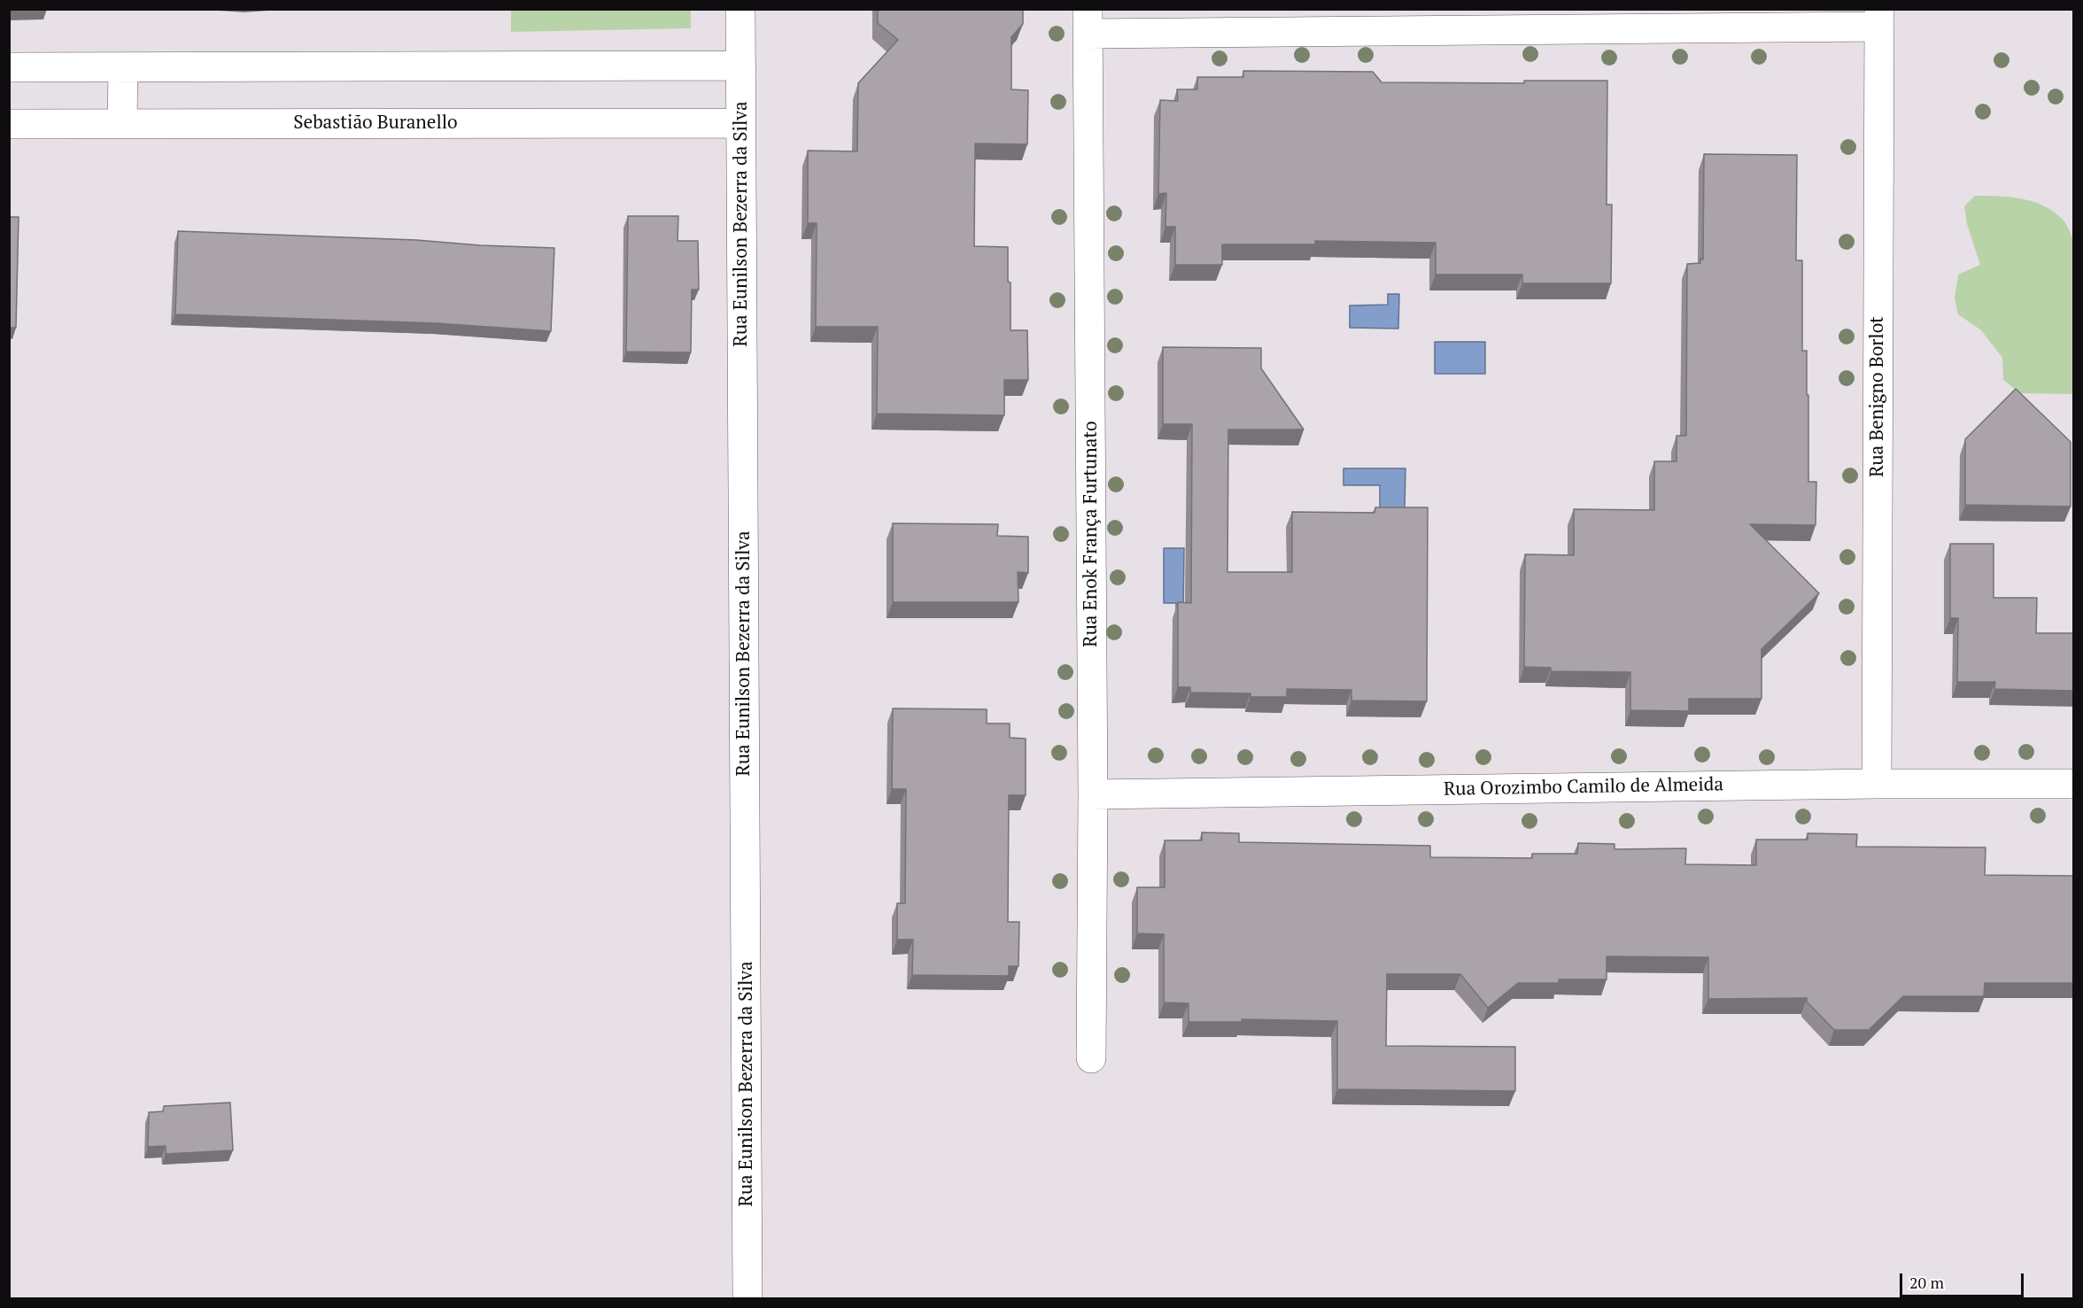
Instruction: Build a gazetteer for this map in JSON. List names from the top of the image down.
{
  "streets": {
    "street": [
      "Sebastião Buranello",
      "Rua Eunilson Bezerra da Silva",
      "Rua Benigno Borlot",
      "Rua Enok França Furtunato",
      "Rua Orozimbo Camilo de Almeida"
    ]
  },
  "crossings": [
    ["Sebastião Buranello", "Rua Eunilson Bezerra da Silva"],
    ["Rua Benigno Borlot", "Rua Orozimbo Camilo de Almeida"],
    ["Rua Enok França Furtunato", "Rua Orozimbo Camilo de Almeida"]
  ],
  "scale_bar": "20 m"
}
